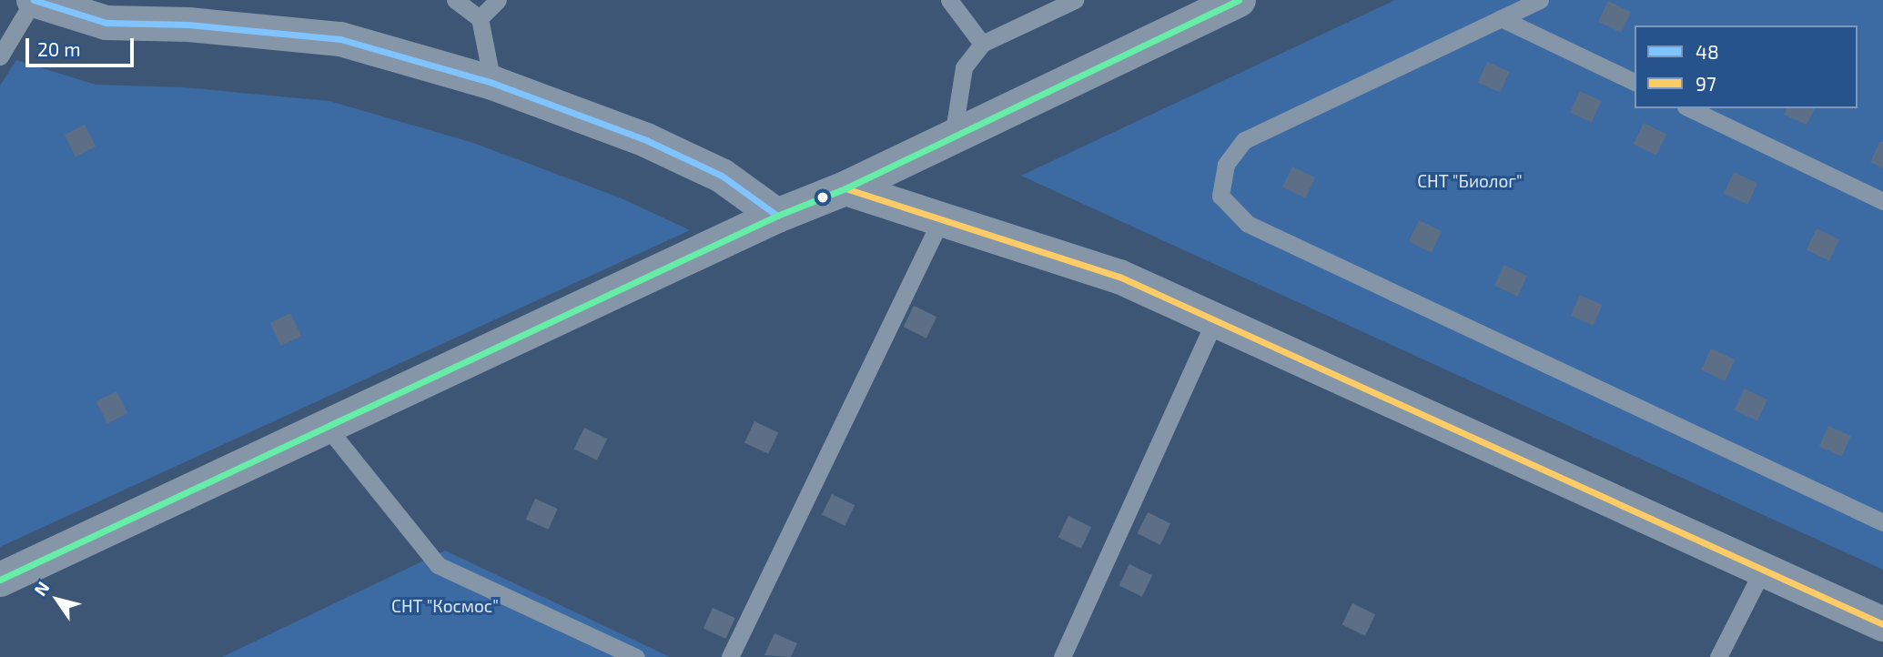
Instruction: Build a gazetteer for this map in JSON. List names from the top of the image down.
{
  "parks": ["СНТ \"Биолог\"", "СНТ \"Космос\""],
  "lines": ["transit line 48", "transit line 97"],
  "legend": ["48", "97"],
  "scale_bar": "20 m",
  "north": "top left"
}
